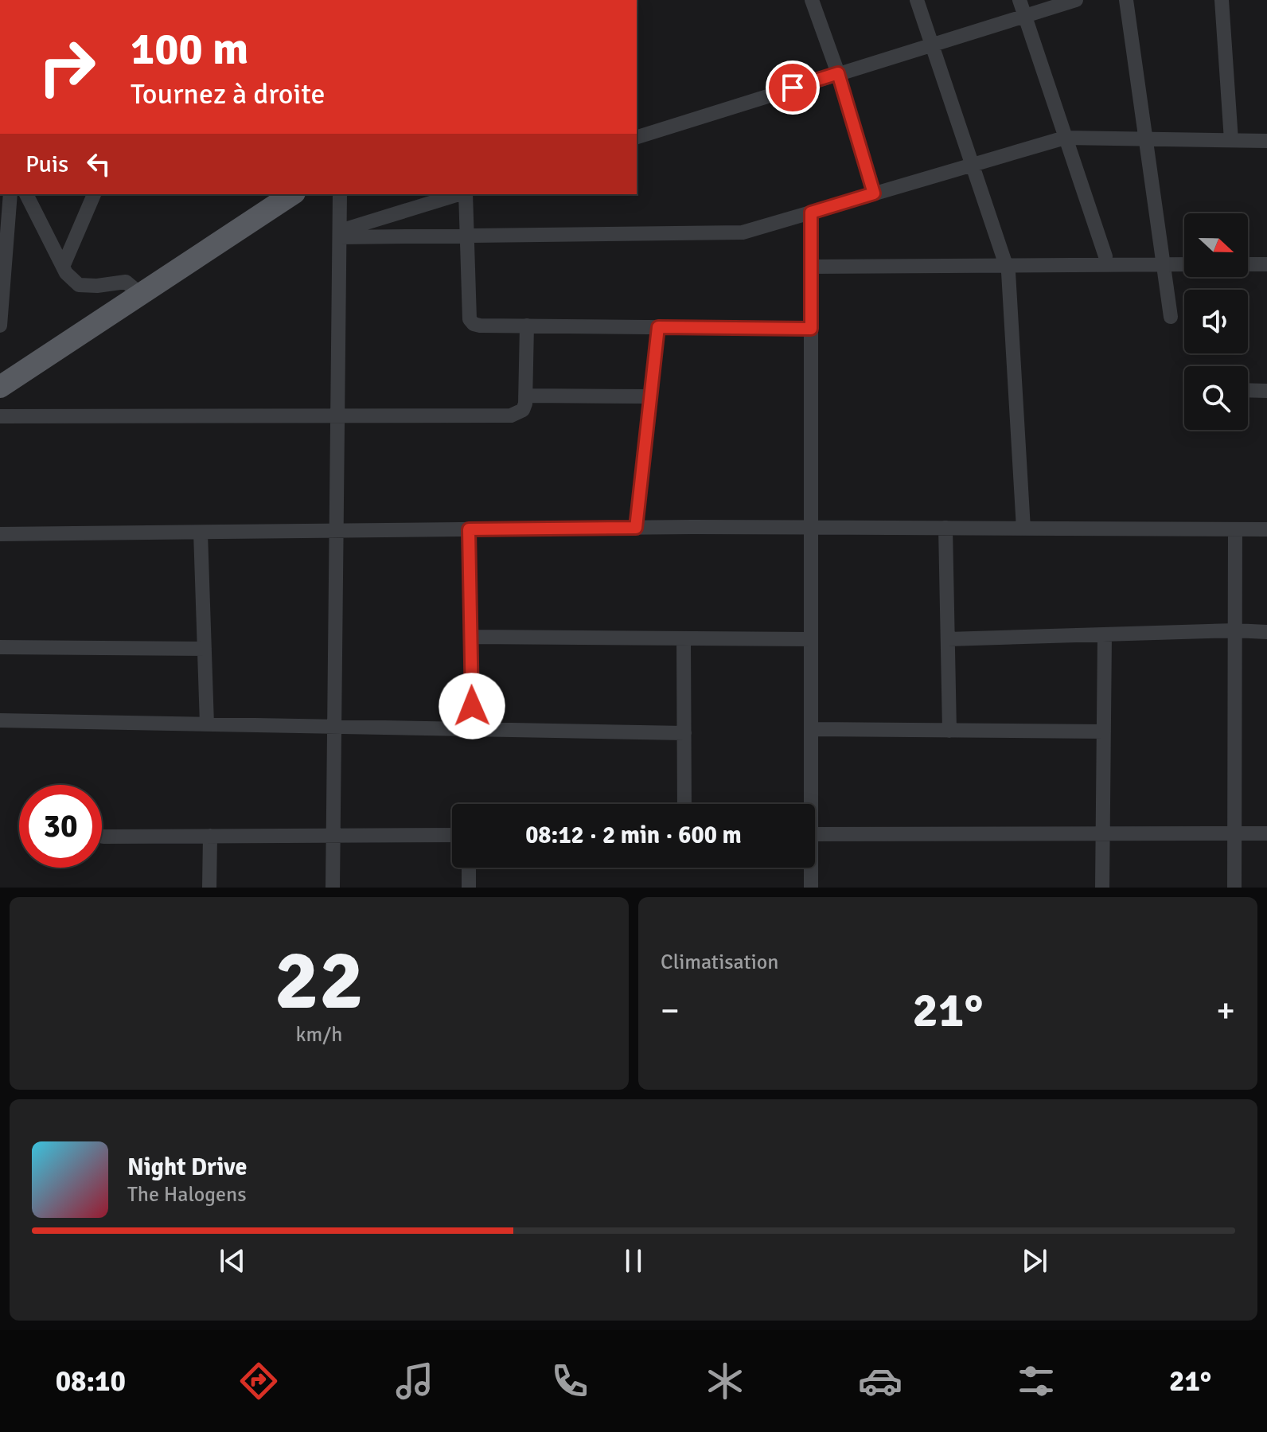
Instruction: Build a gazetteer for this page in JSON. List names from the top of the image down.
{
  "north": "right",
  "page": {
    "turn": ["100 m", "Tournez à droite"],
    "then": "Puis",
    "limit": "30",
    "trip": "08:12 · 2 min · 600 m",
    "tile": [
      ["22", "km/h"],
      "Climatisation"
    ],
    "heat": ["−", "21°", "+"],
    "song": ["Night Drive", "The Halogens"],
    "tabs": ["08:10", "21°"]
  }
}
